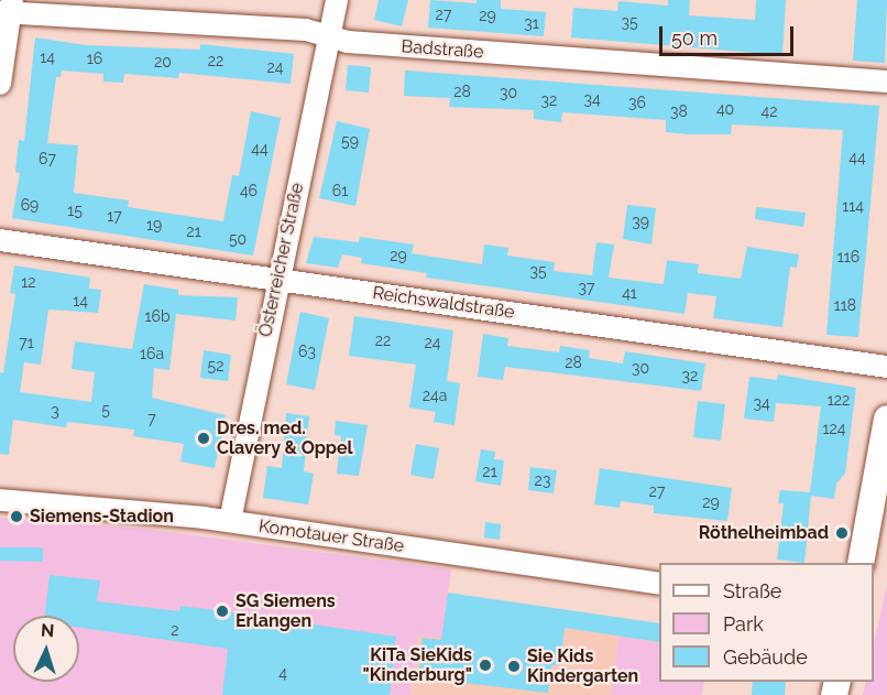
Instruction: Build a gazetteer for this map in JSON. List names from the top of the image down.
{
  "streets": {
    "street": [
      "Badstraße",
      "Österreicher Straße",
      "Reichswaldstraße",
      "Komotauer Straße"
    ]
  },
  "crossings": [
    ["Badstraße", "Österreicher Straße"],
    ["Österreicher Straße", "Reichswaldstraße"],
    ["Österreicher Straße", "Komotauer Straße"]
  ],
  "places": [
    "Dres. med. Clavery & Oppel",
    "Siemens-Stadion",
    "Röthelheimbad",
    "SG Siemens Erlangen",
    "KiTa SieKids \"Kinderburg\"",
    "Sie Kids Kindergarten"
  ],
  "house_numbers": [
    "27",
    "29",
    "35",
    "31",
    "14",
    "16",
    "22",
    "20",
    "24",
    "28",
    "30",
    "34",
    "32",
    "36",
    "40",
    "38",
    "42",
    "59",
    "44",
    "44",
    "67",
    "46",
    "61",
    "69",
    "114",
    "15",
    "17",
    "39",
    "19",
    "21",
    "50",
    "29",
    "116",
    "35",
    "12",
    "37",
    "41",
    "14",
    "118",
    "16b",
    "22",
    "71",
    "24",
    "63",
    "16a",
    "28",
    "52",
    "30",
    "32",
    "24a",
    "122",
    "34",
    "5",
    "3",
    "7",
    "124",
    "21",
    "23",
    "27",
    "29",
    "2",
    "4"
  ],
  "legend": ["Straße", "Park", "Gebäude"],
  "scale_bar": "50 m",
  "north": "top"
}
